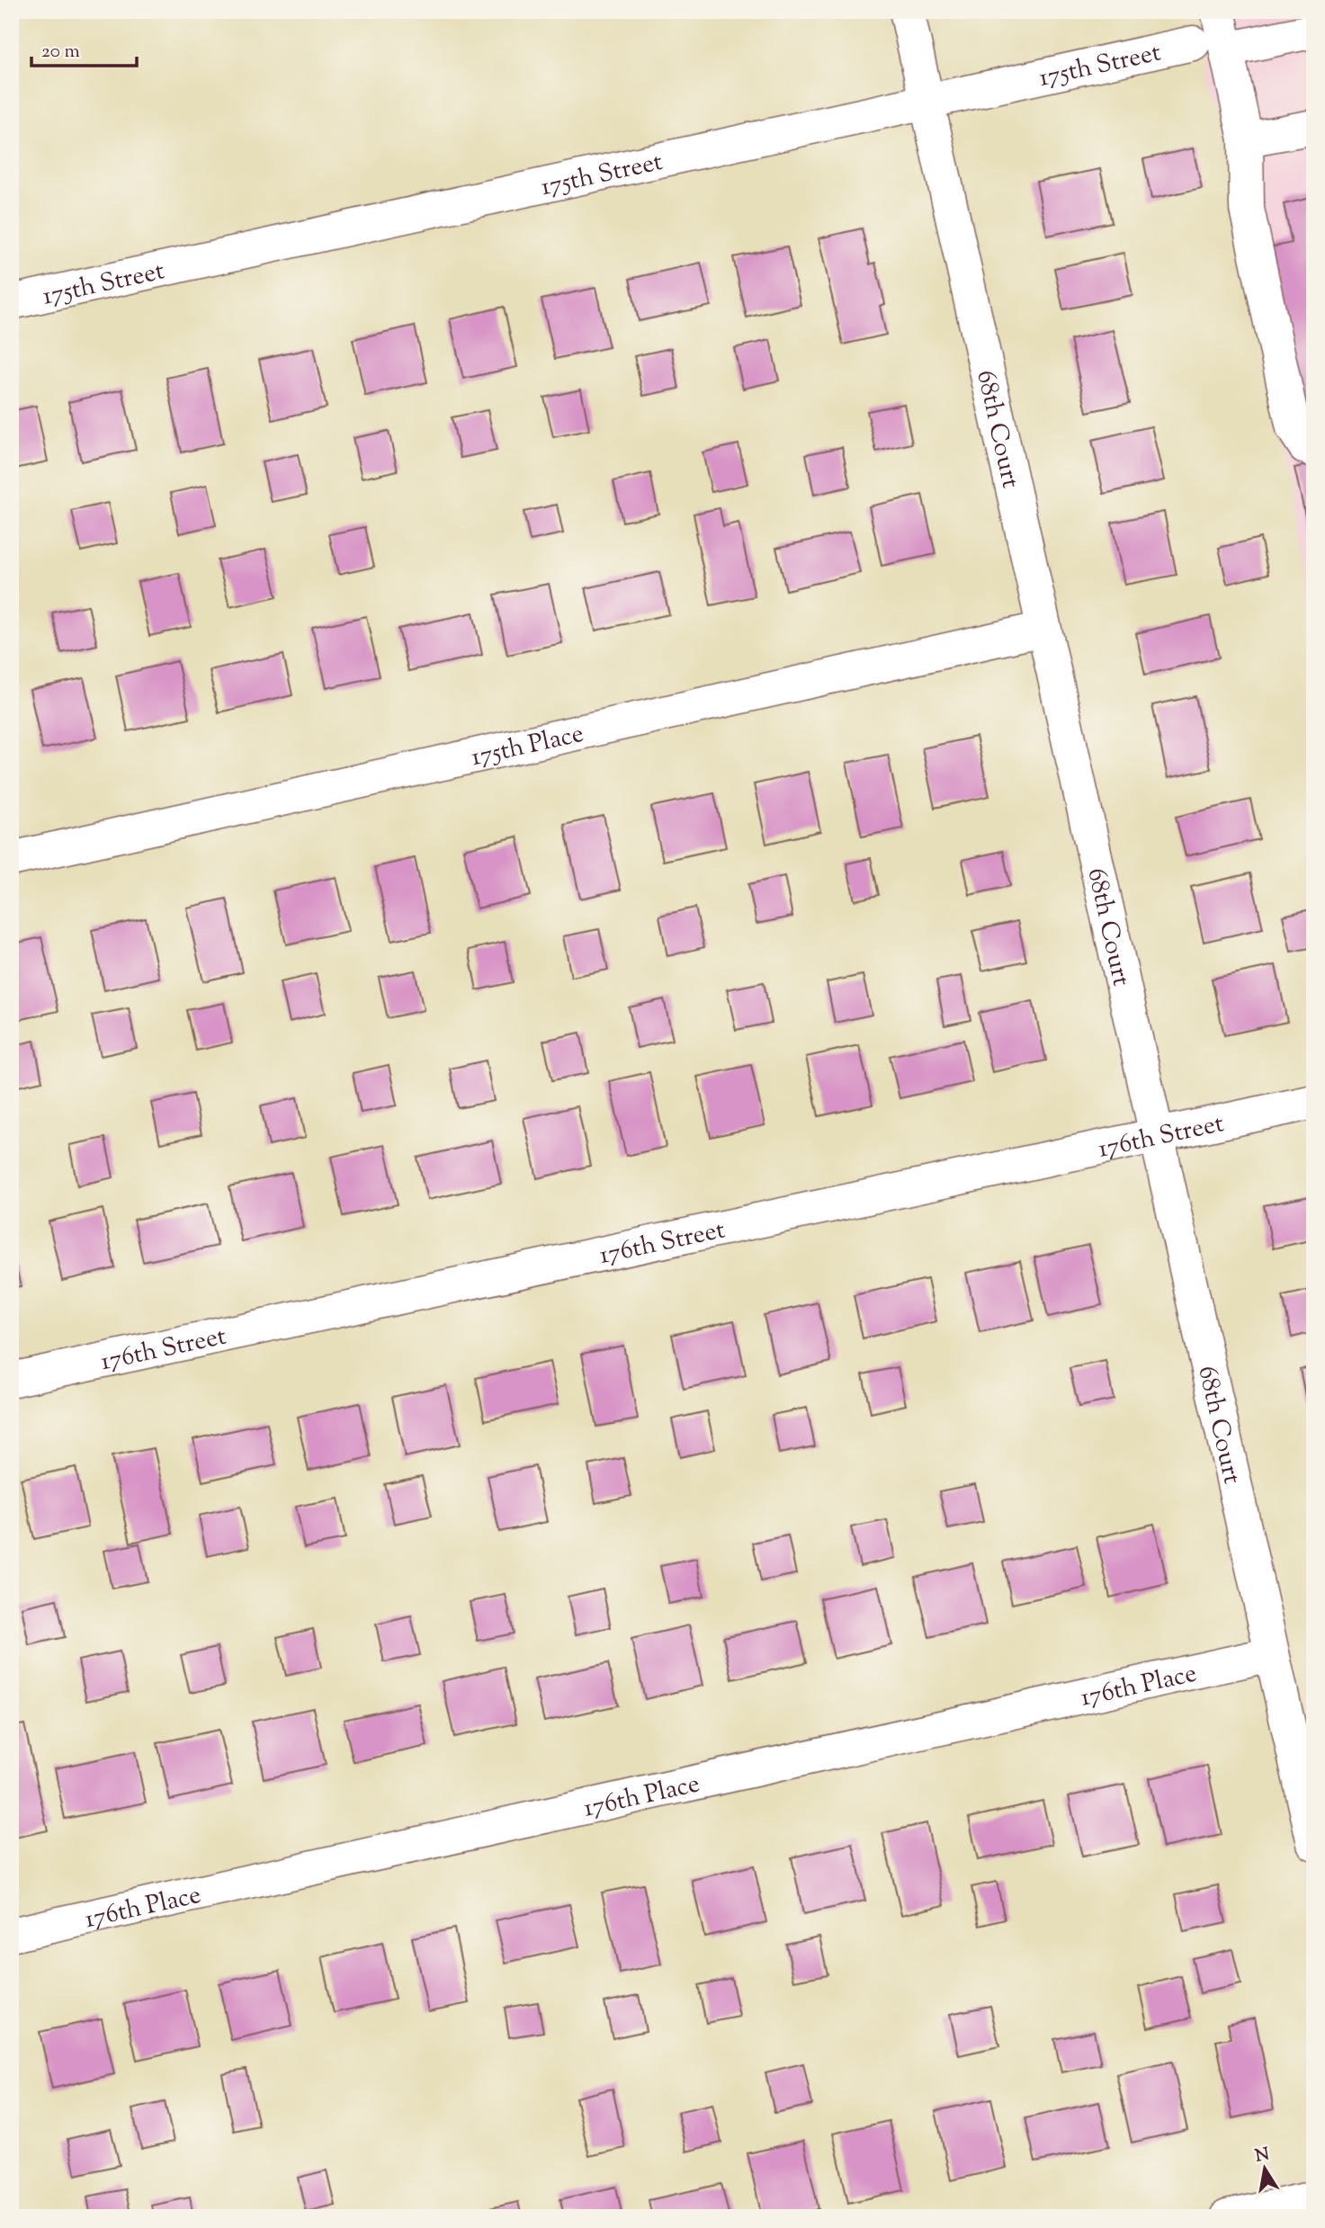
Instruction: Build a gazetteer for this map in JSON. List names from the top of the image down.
{
  "streets": {
    "street": [
      "175th Street",
      "68th Court",
      "175th Place",
      "176th Street",
      "176th Place"
    ]
  },
  "crossings": [
    ["175th Street", "68th Court"],
    ["68th Court", "175th Place"],
    ["68th Court", "176th Street"],
    ["68th Court", "176th Place"]
  ],
  "scale_bar": "20 m",
  "north": "top"
}
